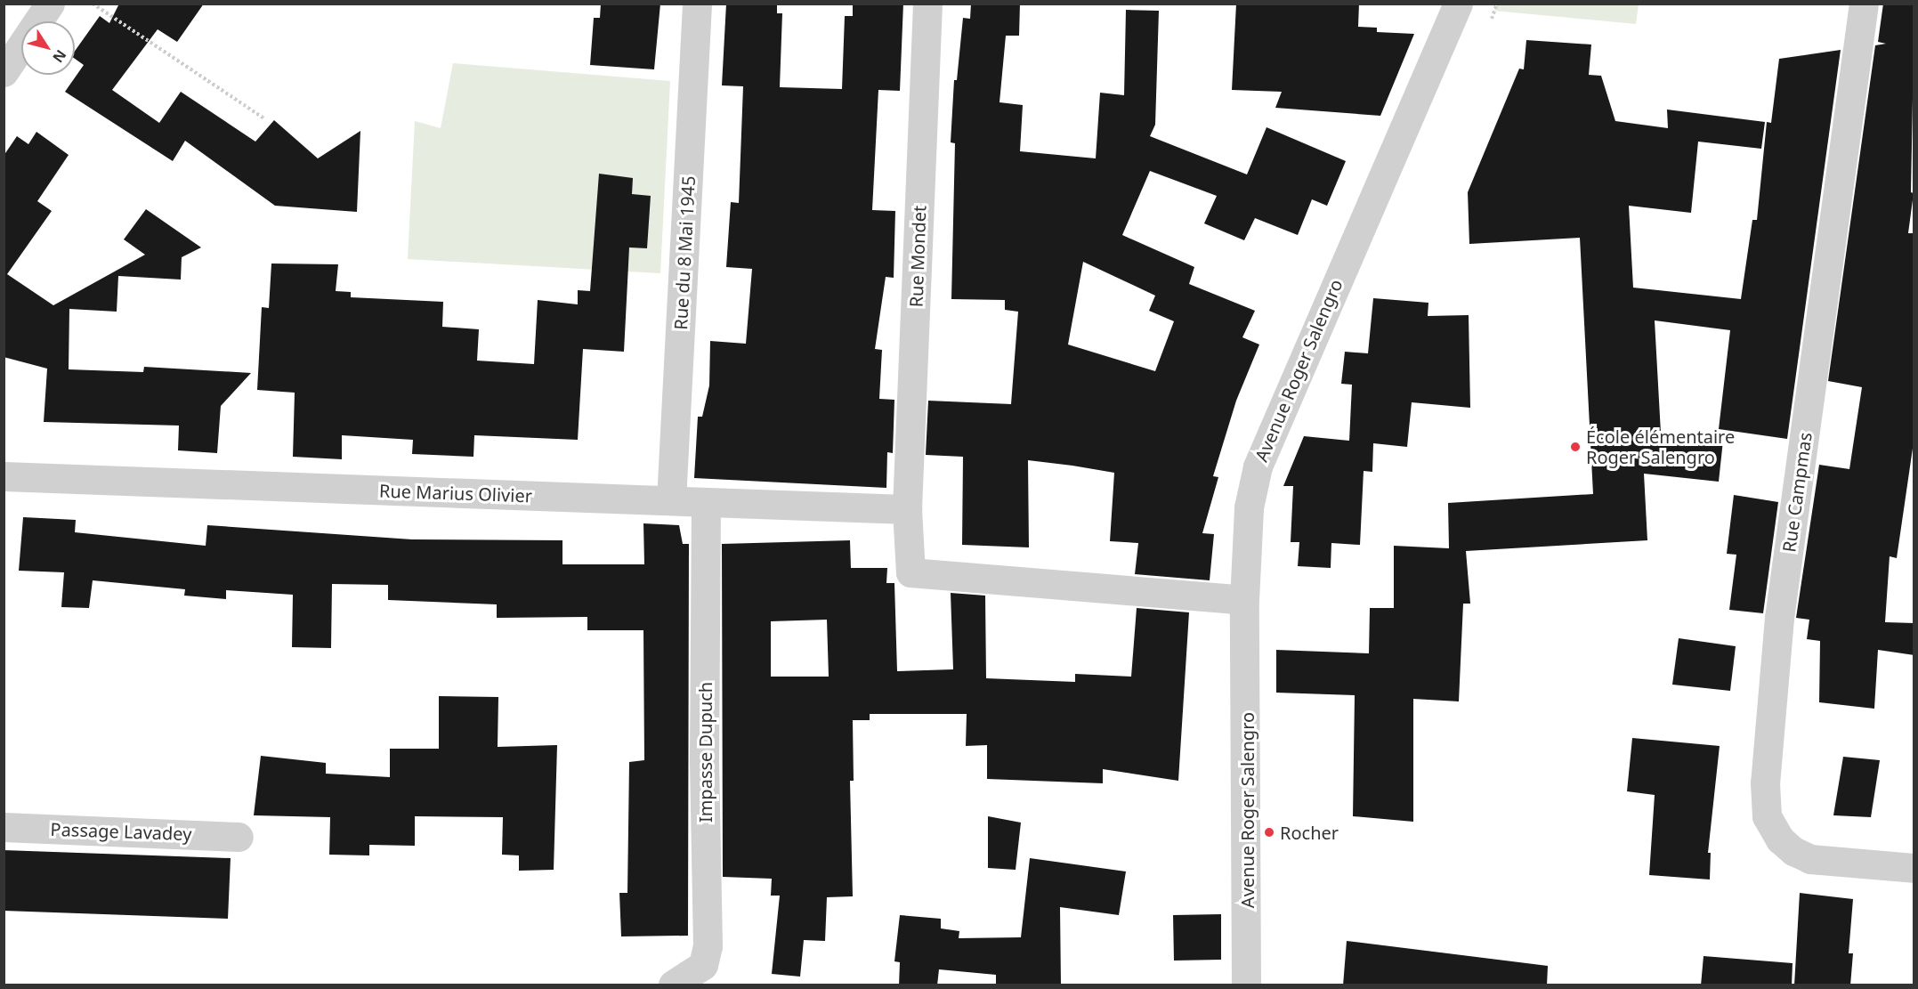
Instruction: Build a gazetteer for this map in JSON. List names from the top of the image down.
{
  "streets": {
    "street": [
      "Rue du 8 Mai 1945",
      "Rue Mondet",
      "Avenue Roger Salengro",
      "Rue Campmas",
      "Rue Marius Olivier",
      "Impasse Dupuch",
      "Passage Lavadey"
    ]
  },
  "crossings": [
    ["Rue du 8 Mai 1945", "Rue Marius Olivier"],
    ["Rue Mondet", "Avenue Roger Salengro"],
    ["Rue Mondet", "Rue Marius Olivier"],
    ["Rue Marius Olivier", "Impasse Dupuch"]
  ],
  "places": ["École élémentaire Roger Salengro", "Rocher"],
  "north": "bottom right"
}
